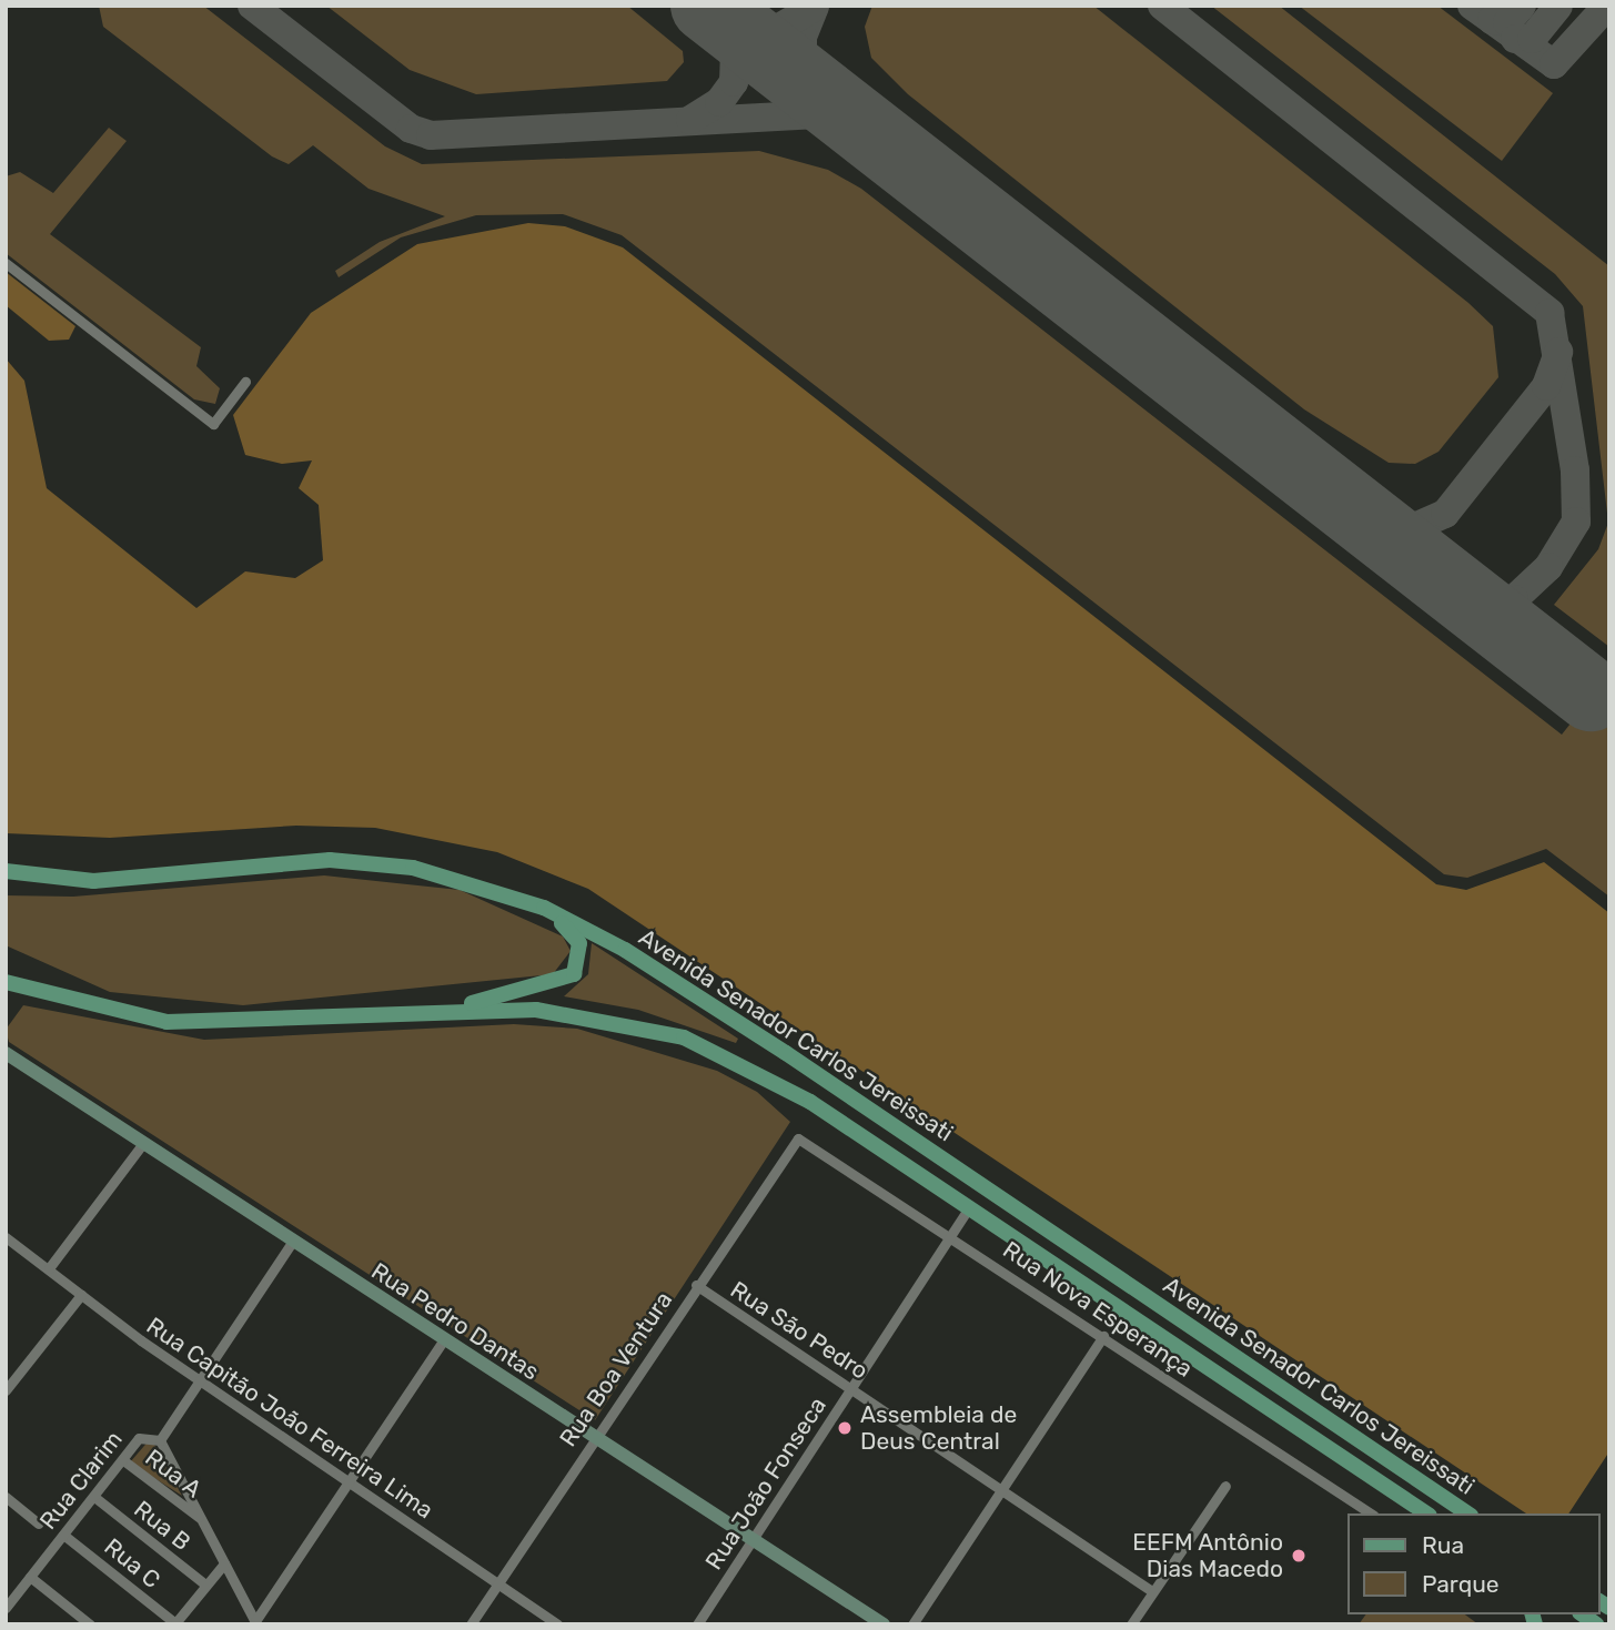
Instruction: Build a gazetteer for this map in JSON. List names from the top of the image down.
{
  "streets": {
    "main road": ["Avenida Senador Carlos Jereissati", "Rua Pedro Dantas"],
    "street": [
      "Rua Nova Esperança",
      "Rua São Pedro",
      "Rua Boa Ventura",
      "Rua Capitão João Ferreira Lima",
      "Rua A",
      "Rua Clarim",
      "Rua João Fonseca",
      "Rua B",
      "Rua C"
    ]
  },
  "crossings": [
    ["Avenida Senador Carlos Jereissati", "Rua João Fonseca"],
    ["Rua Nova Esperança", "Rua Boa Ventura"],
    ["Rua Nova Esperança", "Rua João Fonseca"],
    ["Rua Pedro Dantas", "Rua Boa Ventura"],
    ["Rua Pedro Dantas", "Rua Clarim"],
    ["Rua Pedro Dantas", "Rua João Fonseca"],
    ["Rua São Pedro", "Rua Boa Ventura"],
    ["Rua São Pedro", "Rua João Fonseca"],
    ["Rua Boa Ventura", "Rua Capitão João Ferreira Lima"],
    ["Rua Capitão João Ferreira Lima", "Rua Clarim"],
    ["Rua A", "Rua Clarim"],
    ["Rua Clarim", "Rua B"],
    ["Rua Clarim", "Rua C"]
  ],
  "places": ["Assembleia de Deus Central", "EEFM Antônio Dias Macedo"],
  "legend": ["Rua", "Parque"]
}
